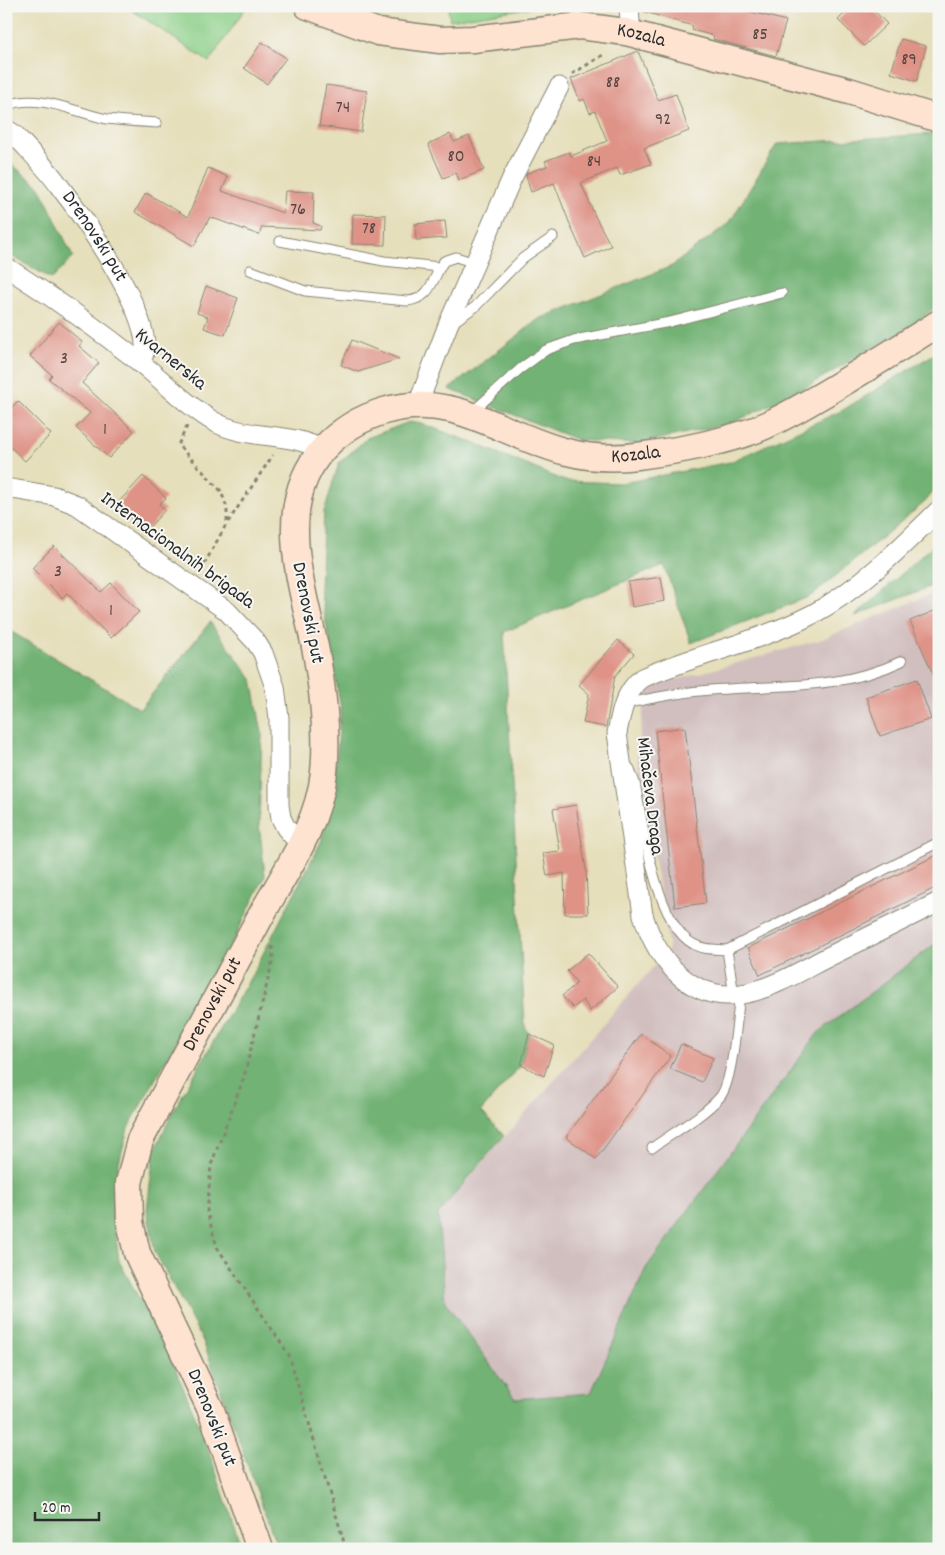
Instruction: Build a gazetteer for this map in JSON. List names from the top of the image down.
{
  "streets": {
    "main road": ["Kozala", "Drenovski put"],
    "street": ["Kvarnerska", "Internacionalnih brigada", "Mihačeva Draga"]
  },
  "crossings": [
    ["Kozala", "Drenovski put"],
    ["Kozala", "Kvarnerska"],
    ["Drenovski put", "Kvarnerska"],
    ["Drenovski put", "Internacionalnih brigada"]
  ],
  "house_numbers": [
    "85",
    "89",
    "88",
    "74",
    "92",
    "80",
    "84",
    "76",
    "78",
    "3",
    "1",
    "3",
    "1"
  ],
  "scale_bar": "20 m"
}
